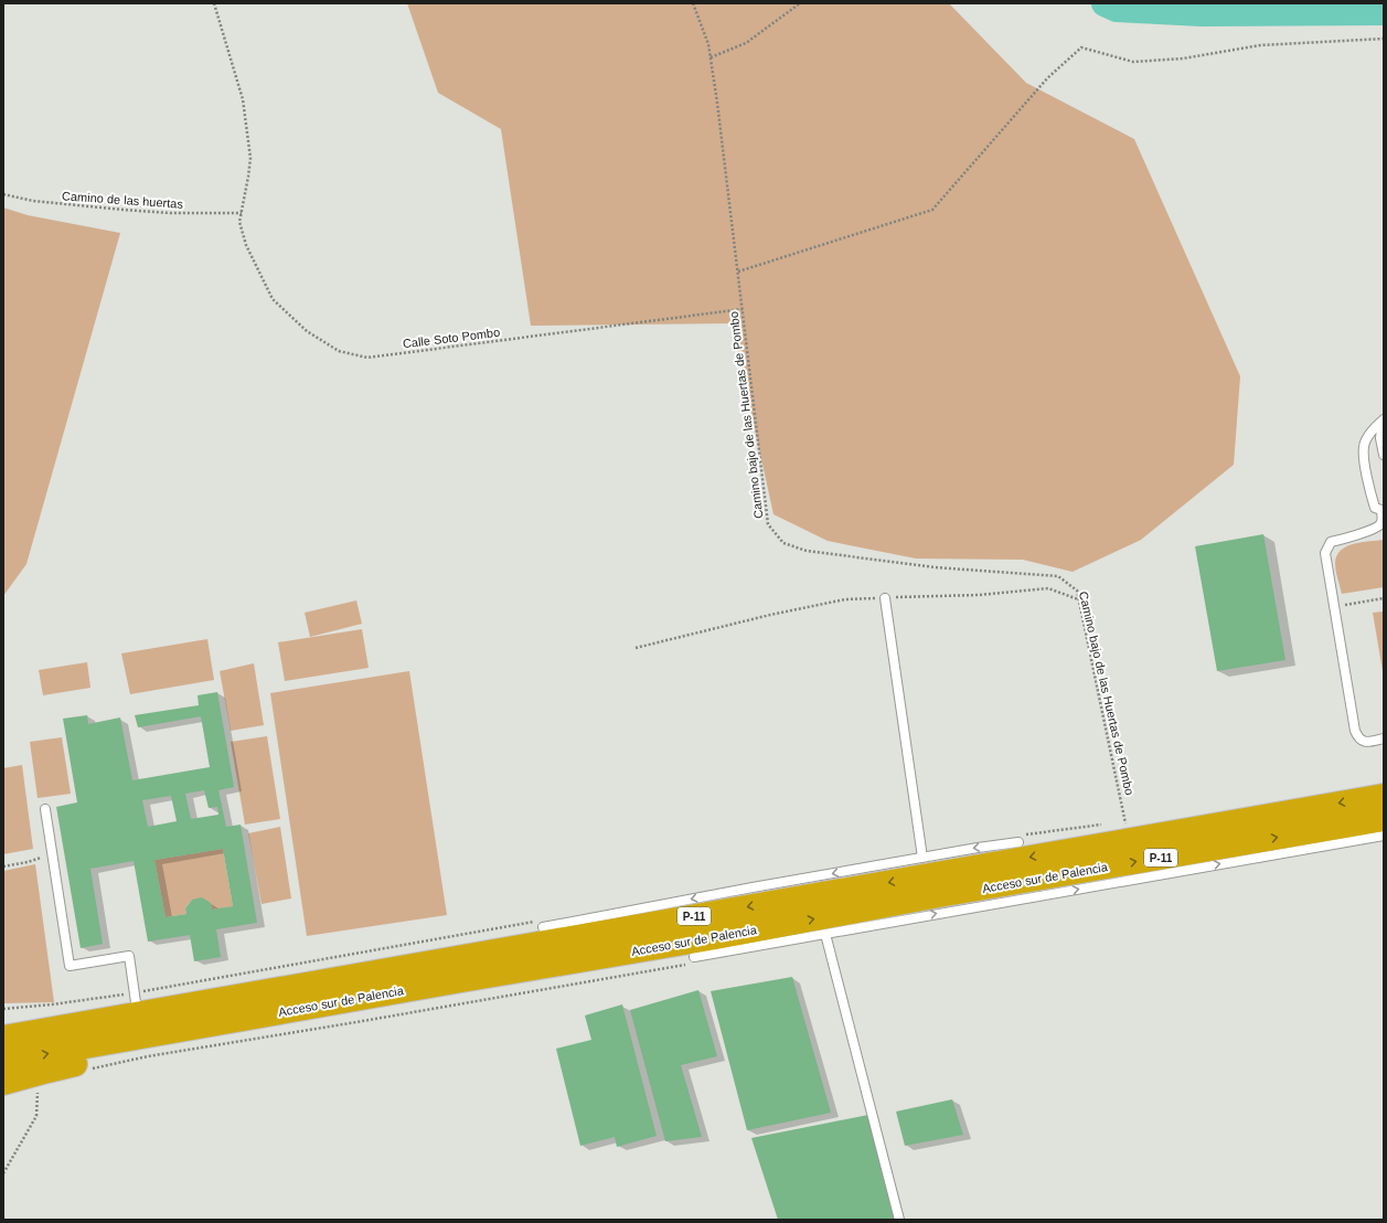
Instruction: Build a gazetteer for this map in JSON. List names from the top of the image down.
{
  "streets": {
    "highway": ["P-11", "Acceso sur de Palencia"],
    "path": ["Camino de las huertas", "Calle Soto Pombo", "Camino bajo de las Huertas de Pombo"]
  },
  "crossings": [
    ["Camino de las huertas", "Calle Soto Pombo"],
    ["Calle Soto Pombo", "Camino bajo de las Huertas de Pombo"]
  ]
}
